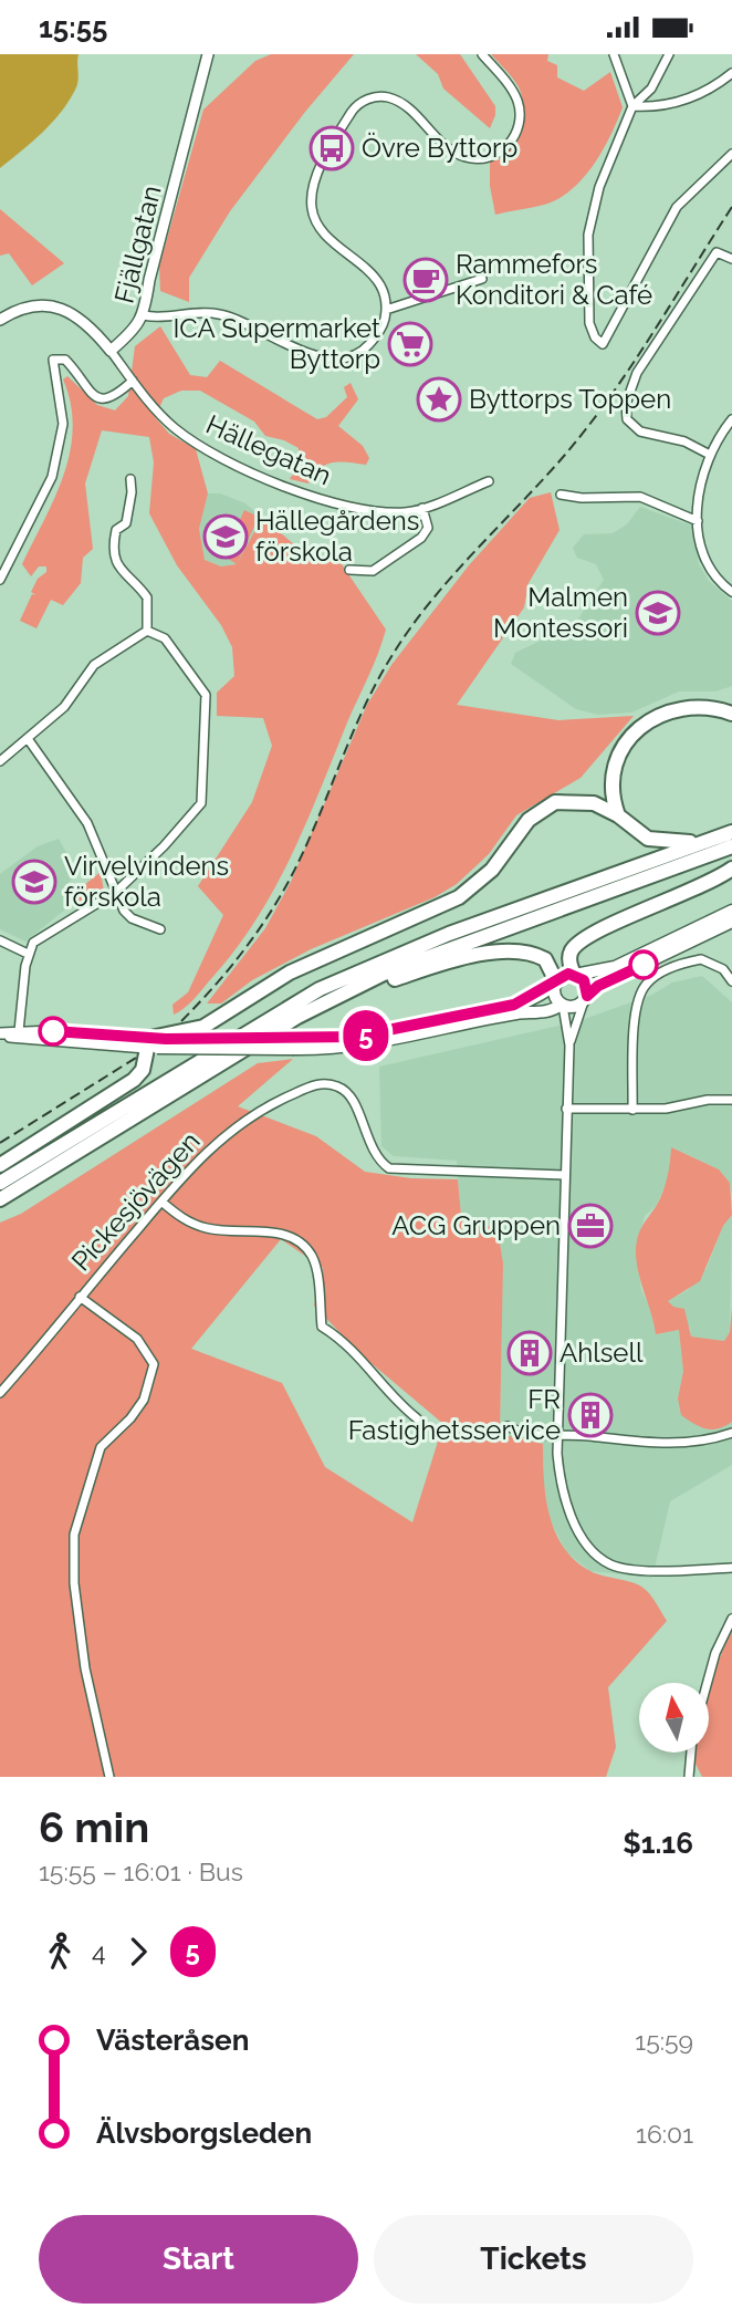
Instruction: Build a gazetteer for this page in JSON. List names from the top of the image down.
{
  "streets": {
    "street": ["Fjällgatan", "Hällegatan", "Pickesjövägen"]
  },
  "crossings": [
    ["Fjällgatan", "Hällegatan"]
  ],
  "places": {
    "bus stop": ["Övre Byttorp"],
    "cafe": ["Rammefors Konditori & Café"],
    "supermarket": ["ICA Supermarket Byttorp"],
    "place": ["Byttorps Toppen"],
    "school or university": ["Hällegårdens förskola", "Malmen Montessori", "Virvelvindens förskola"],
    "office": ["ACG Gruppen"],
    "building": ["Ahlsell", "FR Fastighetsservice"]
  },
  "lines": ["bus line 5"],
  "north": "top",
  "page": {
    "status": "15:55",
    "on_map": "5",
    "heading": ["6 min", "15:55 – 16:01 · Bus", "$1.16"],
    "legs": ["4", "5"],
    "list": [
      {
        "name": "Västeråsen",
        "value": "15:59"
      },
      {
        "name": "Älvsborgsleden",
        "value": "16:01"
      }
    ],
    "buttons": ["Start", "Tickets"]
  }
}
